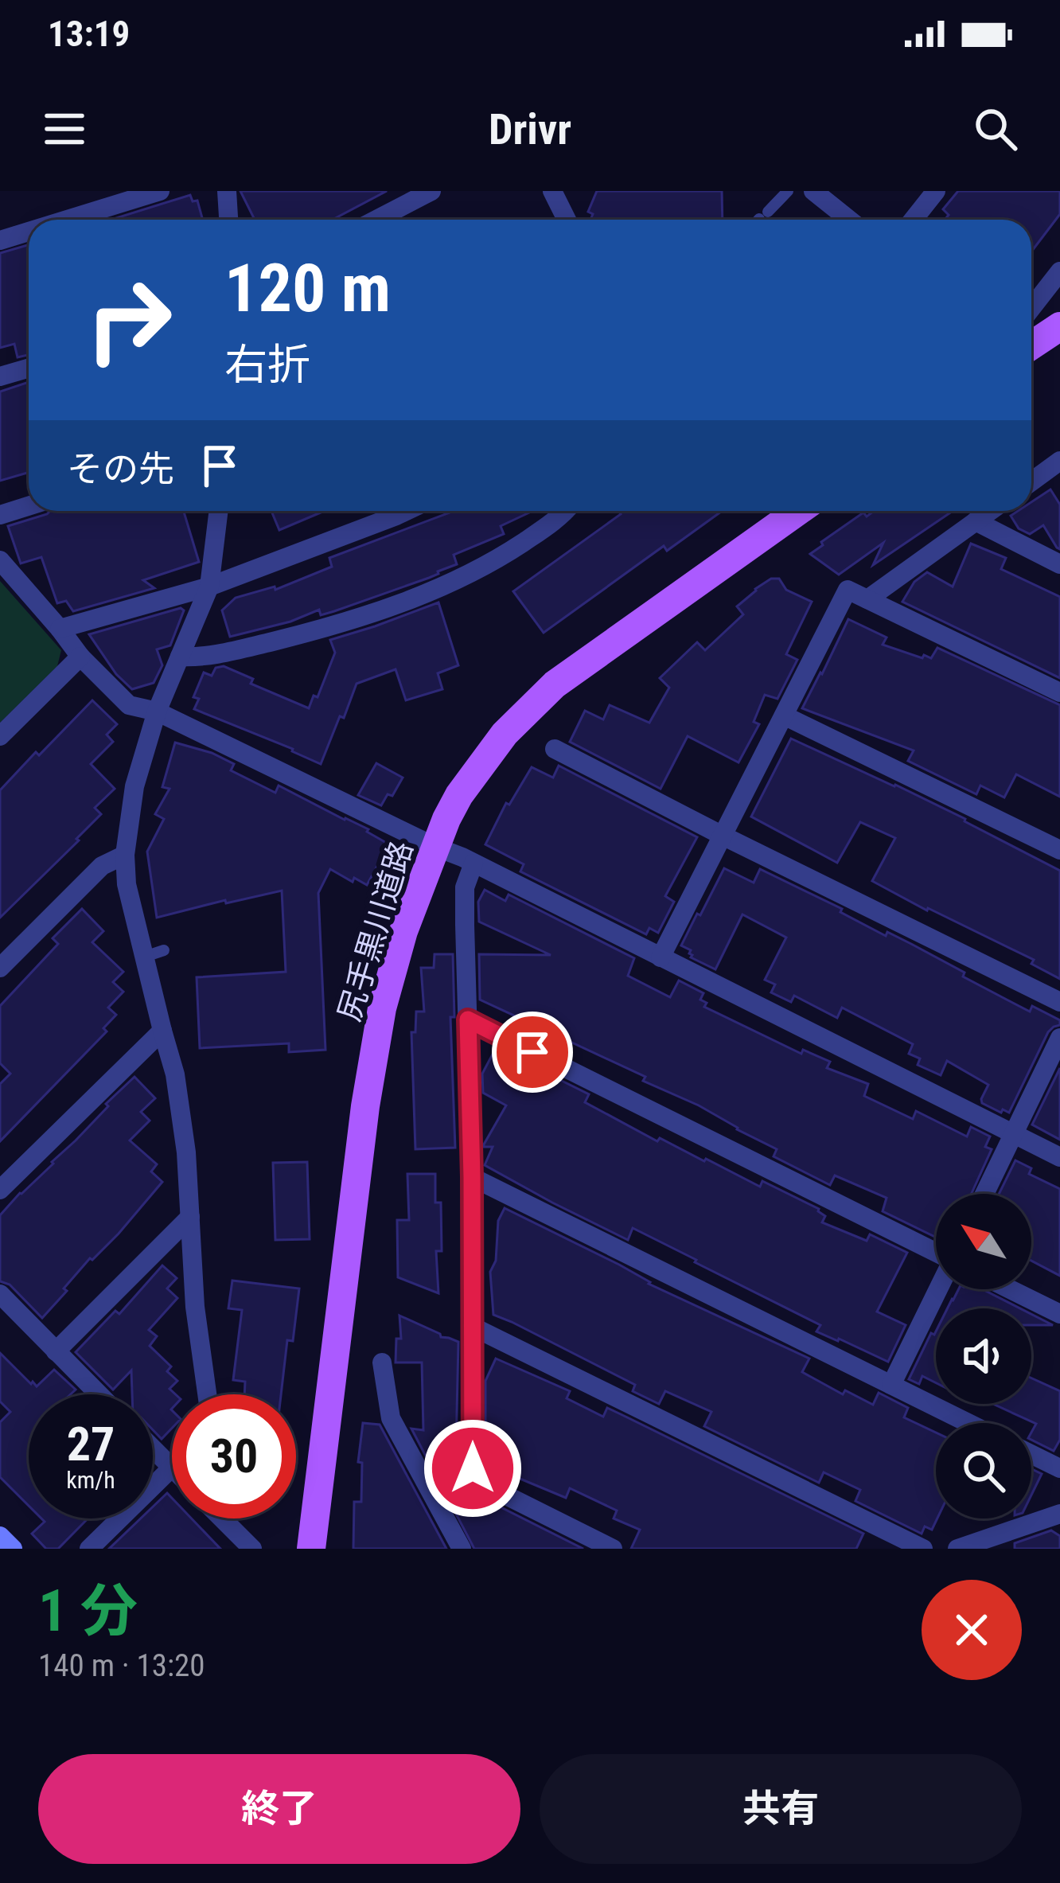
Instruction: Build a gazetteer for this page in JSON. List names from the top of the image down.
{
  "streets": {
    "main road": ["尻手黒川道路"]
  },
  "north": "top left",
  "page": {
    "status": "13:19",
    "header": "Drivr",
    "turn": ["120 m", "右折"],
    "then": "その先",
    "speed": "27 km/h",
    "limit": "30",
    "heading": ["1 分", "140 m · 13:20"],
    "buttons": ["終了", "共有"]
  }
}
